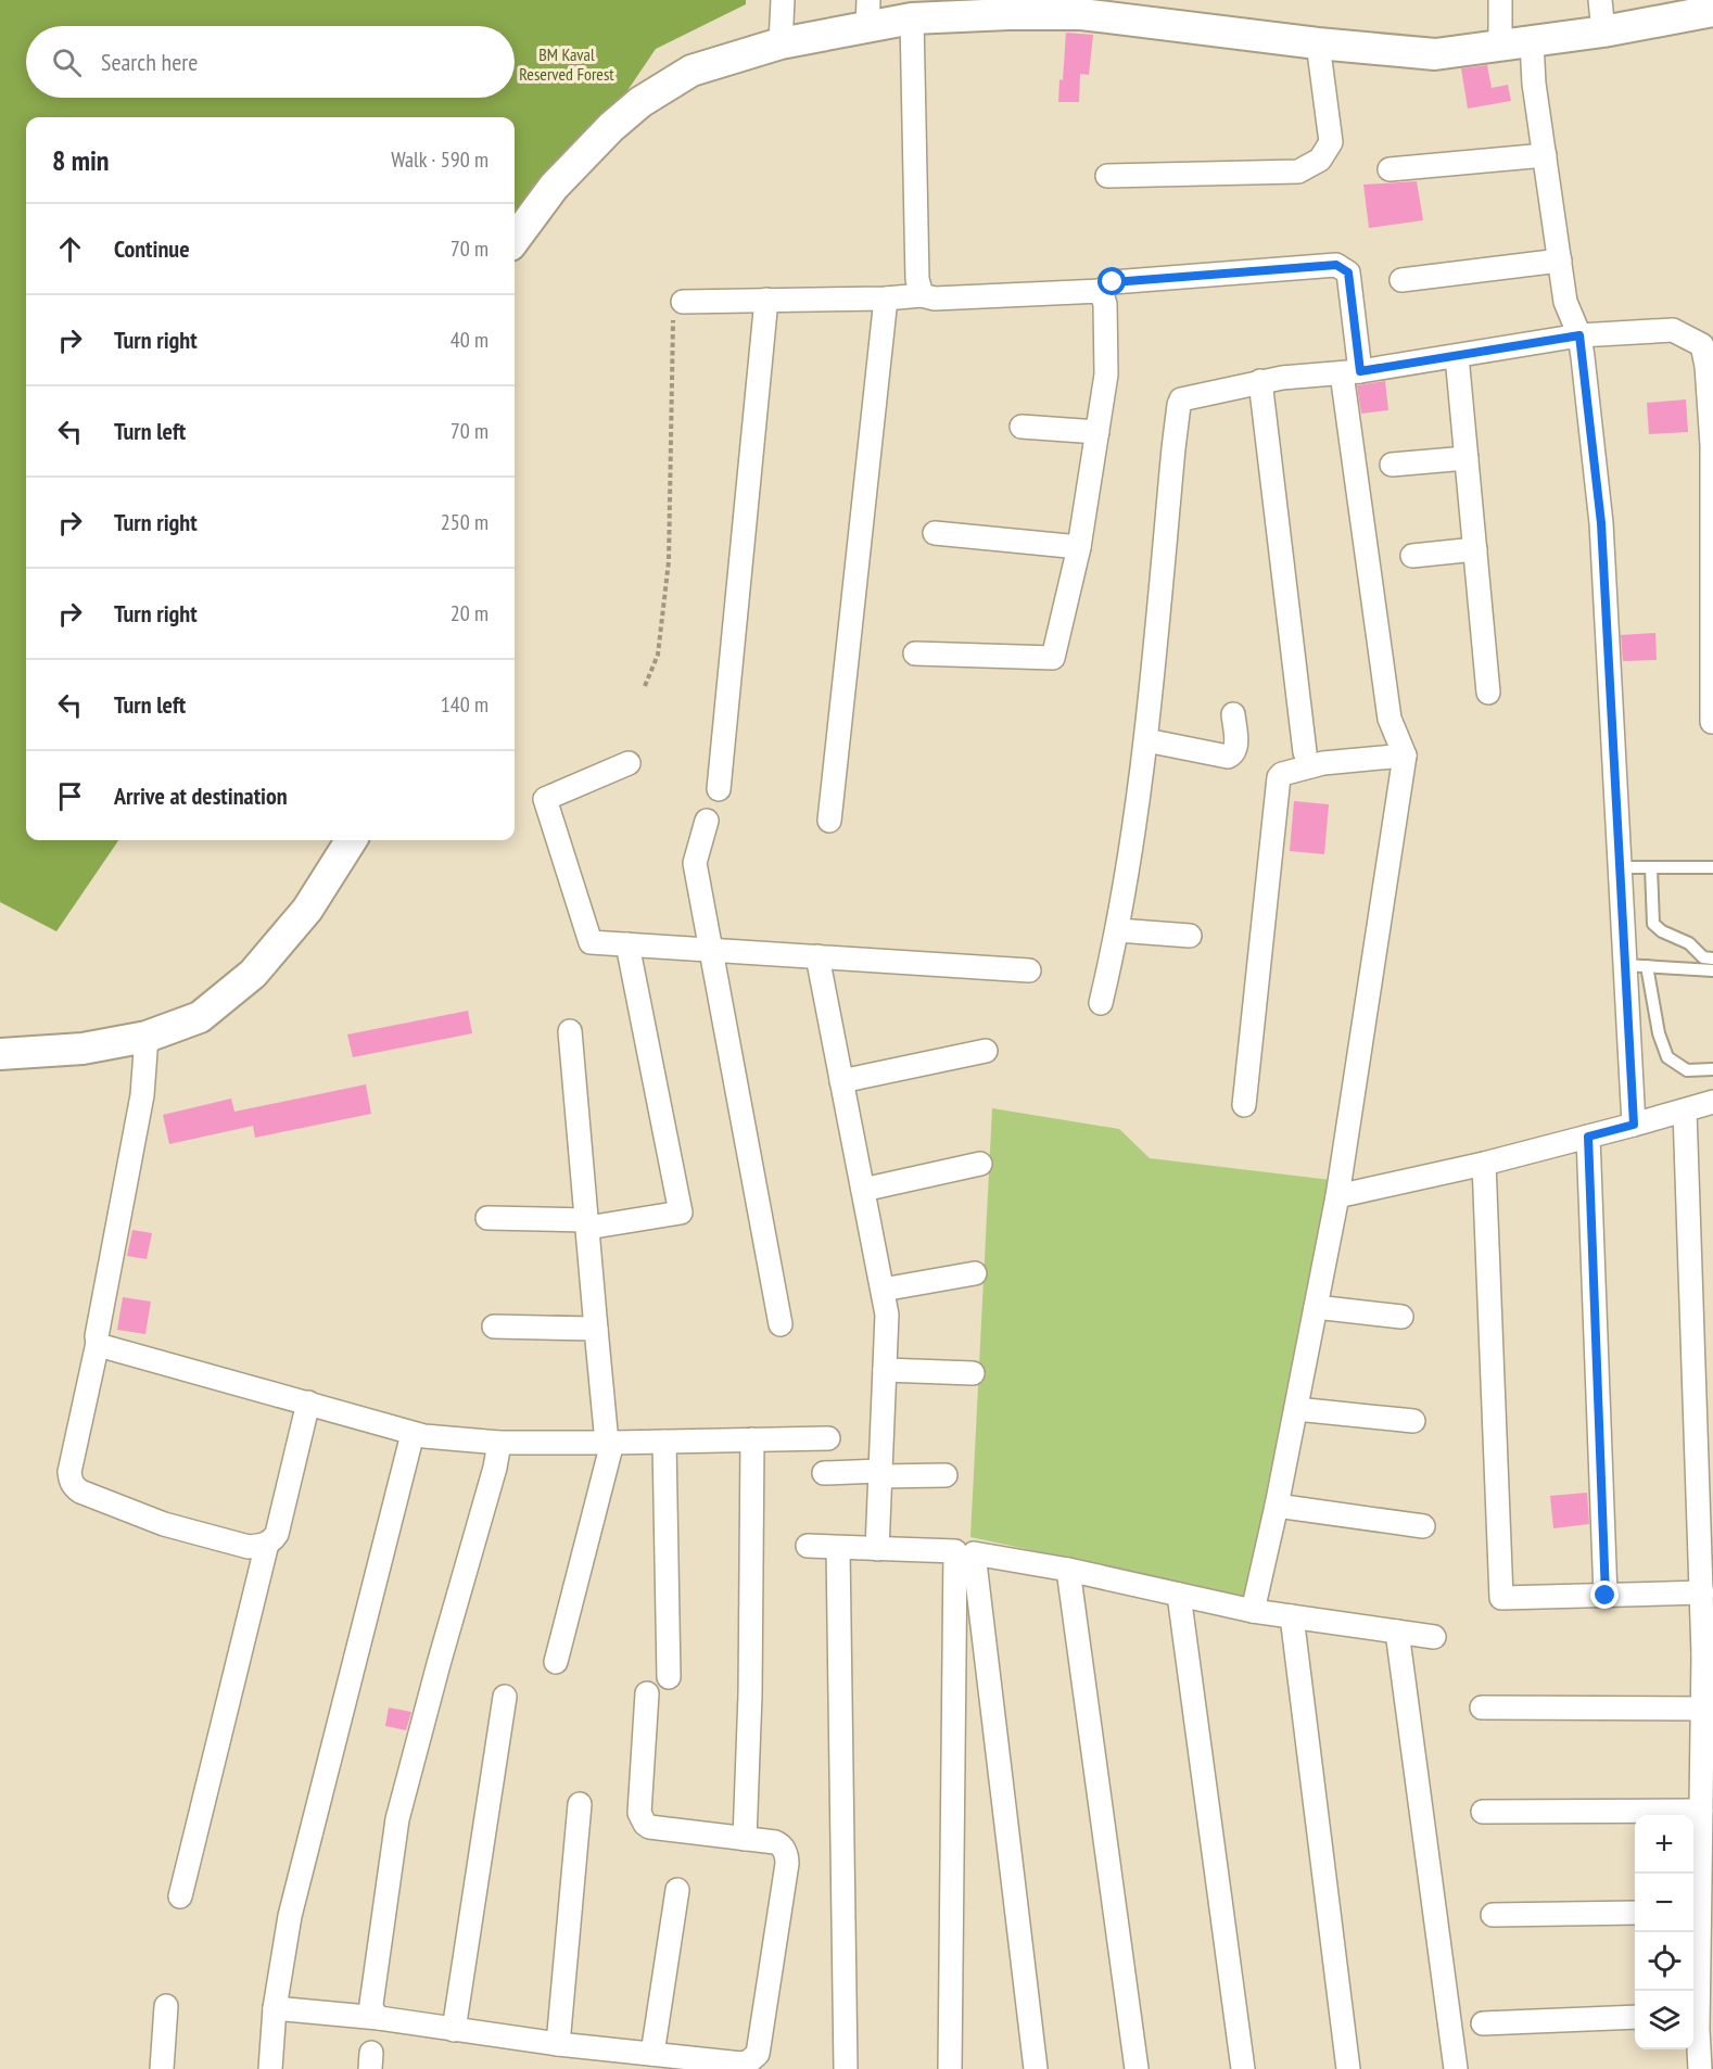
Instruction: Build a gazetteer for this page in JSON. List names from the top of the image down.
{
  "parks": ["BM Kaval Reserved Forest"],
  "page": {
    "search": "Search here",
    "heading": ["8 min", "Walk · 590 m"],
    "list": [
      ["Continue", "70 m"],
      ["Turn right", "40 m"],
      ["Turn left", "70 m"],
      ["Turn right", "250 m"],
      ["Turn right", "20 m"],
      ["Turn left", "140 m"],
      "Arrive at destination"
    ],
    "map_buttons": ["+", "−"]
  }
}
